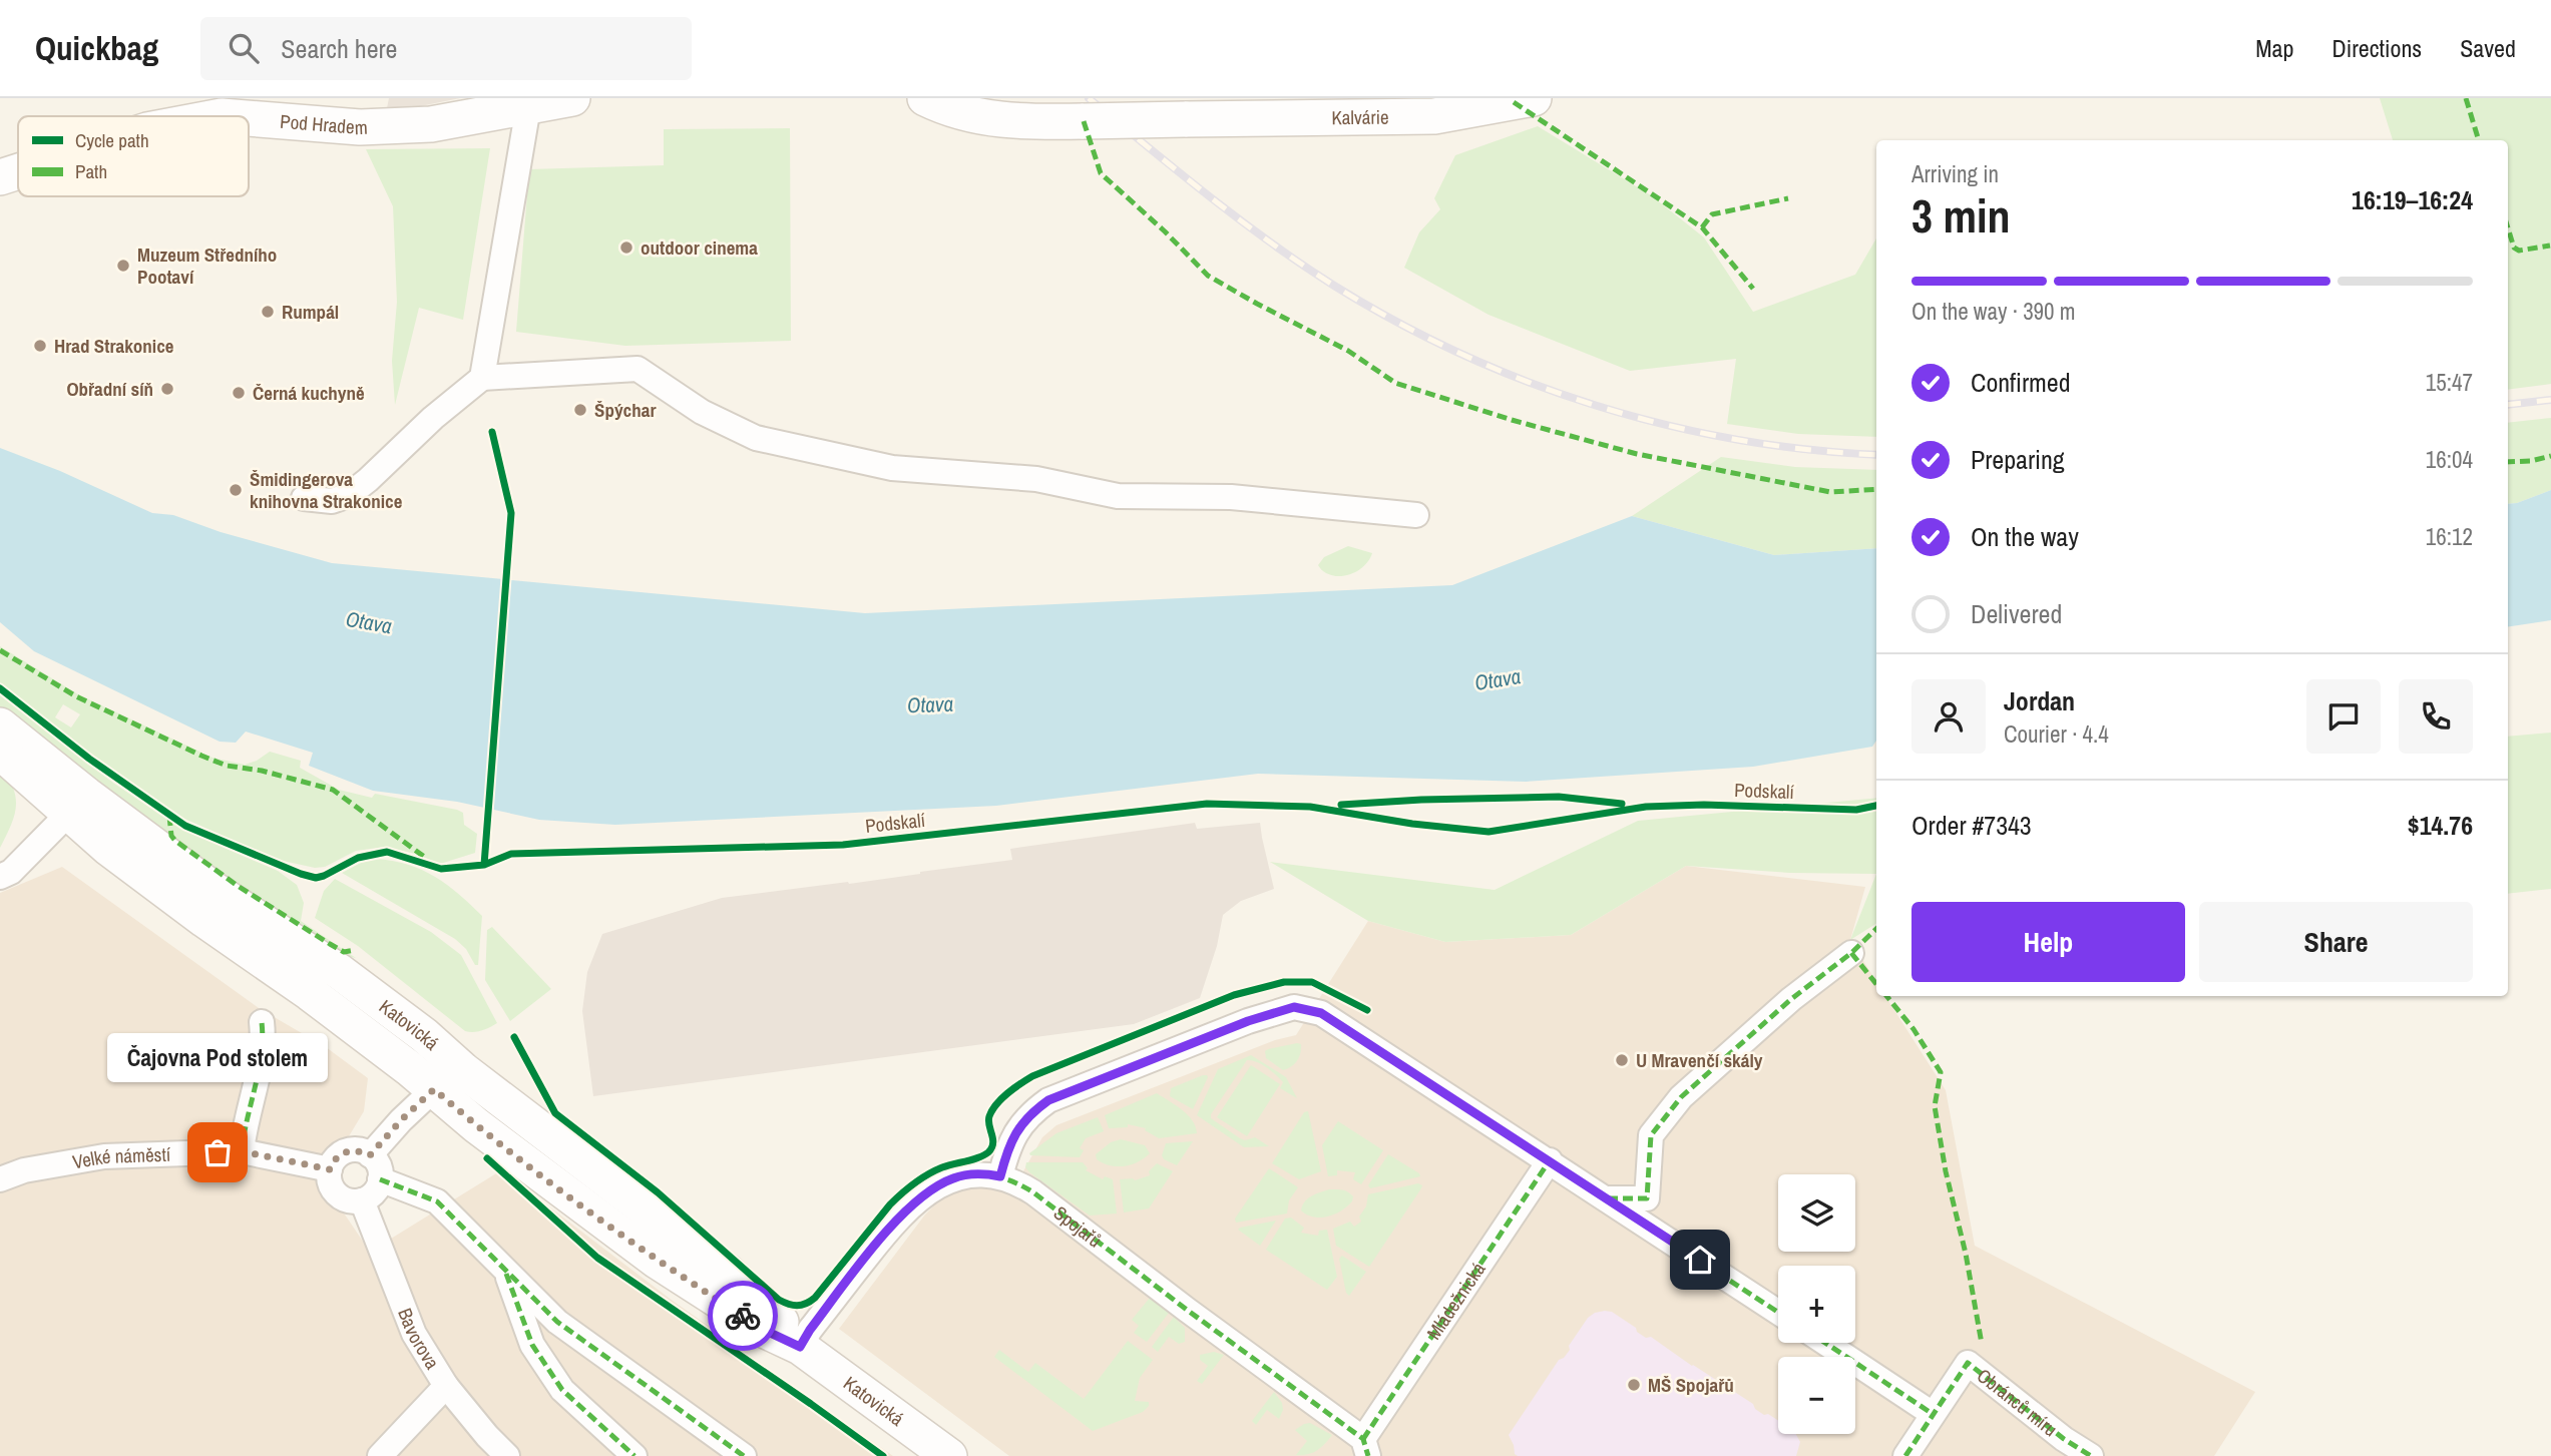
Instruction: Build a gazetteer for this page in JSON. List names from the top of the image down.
{
  "streets": {
    "main road": ["Kalvárie", "Pod Hradem", "Katovická"],
    "street": [
      "Velké náměstí",
      "Spojařů",
      "Mládežnická",
      "Bavorova",
      "Obránců míru"
    ],
    "cycle path": ["Podskalí"]
  },
  "crossings": [
    ["Katovická", "Spojařů"],
    ["Velké náměstí", "Bavorova"],
    ["Spojařů", "Mládežnická"]
  ],
  "water": ["Otava"],
  "places": [
    "outdoor cinema",
    "Muzeum Středního Pootaví",
    "Rumpál",
    "Hrad Strakonice",
    "Obřadní síň",
    "Černá kuchyně",
    "Špýchar",
    "Šmidingerova knihovna Strakonice",
    "U Mravenčí skály",
    "Čajovna Pod stolem",
    "MŠ Spojařů"
  ],
  "legend": ["Cycle path", "Path"],
  "page": {
    "header": "Quickbag",
    "search": "Search here",
    "nav": ["Map", "Directions", "Saved"],
    "heading": ["3 min", "Arriving in", "16:19–16:24"],
    "panel": [
      "Jordan",
      "Courier · 4.4",
      "Order #7343",
      "$14.76"
    ],
    "bar": "On the way · 390 m",
    "list": [
      ["Confirmed", "15:47"],
      ["Preparing", "16:04"],
      ["On the way", "16:12"],
      "Delivered"
    ],
    "buttons": ["Help", "Share"],
    "bubble": "Čajovna Pod stolem",
    "map_buttons": ["+", "−"]
  }
}
